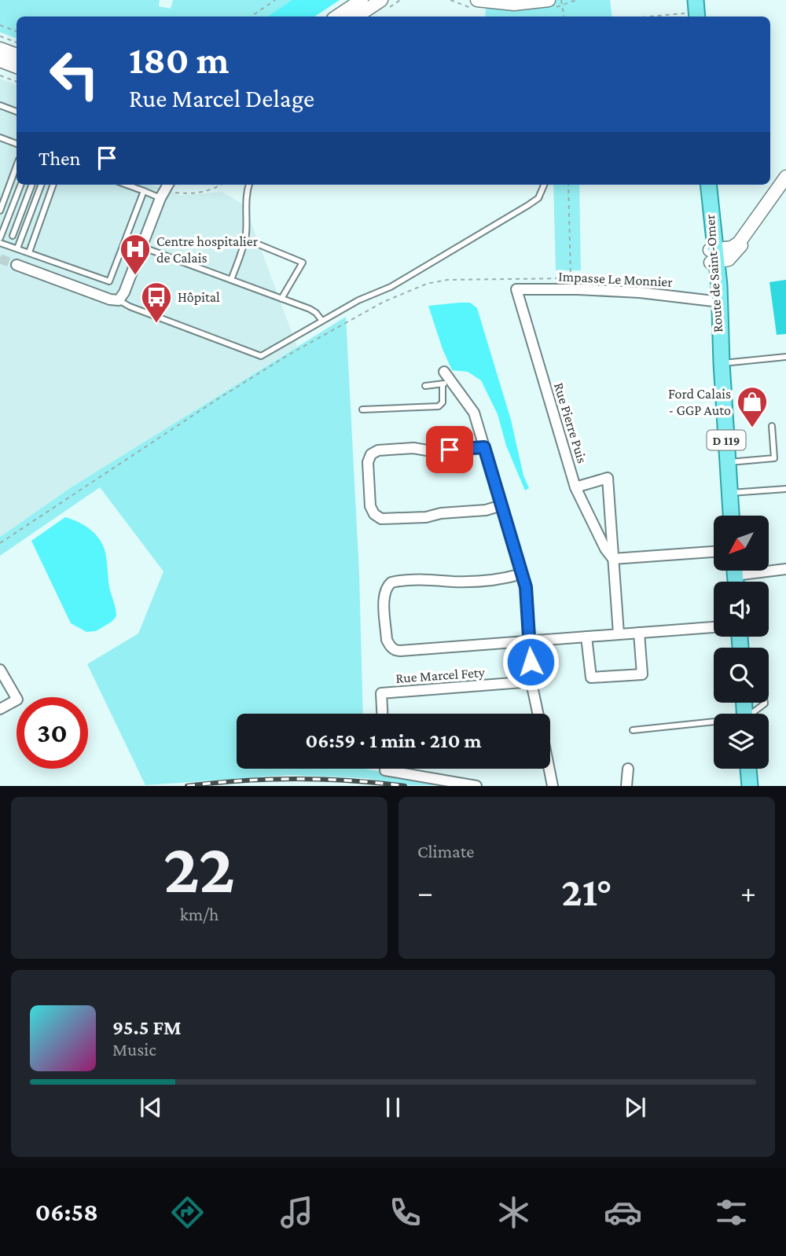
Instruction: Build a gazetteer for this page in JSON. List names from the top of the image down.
{
  "streets": {
    "main road": ["Route de Saint-Omer", "D 119"],
    "street": ["Impasse Le Monnier", "Rue Pierre Puis", "Rue Marcel Fety"]
  },
  "crossings": [
    ["Route de Saint-Omer", "Impasse Le Monnier"],
    ["Impasse Le Monnier", "Rue Pierre Puis"]
  ],
  "places": {
    "hospital": ["Centre hospitalier de Calais"],
    "bus stop": ["Hôpital"],
    "shop": ["Ford Calais - GGP Auto"]
  },
  "north": "bottom left",
  "page": {
    "turn": ["180 m", "Rue Marcel Delage"],
    "then": "Then",
    "limit": "30",
    "trip": "06:59 · 1 min · 210 m",
    "tile": [
      ["22", "km/h"],
      "Climate"
    ],
    "heat": ["−", "21°", "+"],
    "song": ["95.5 FM", "Music"],
    "tabs": "06:58"
  }
}
